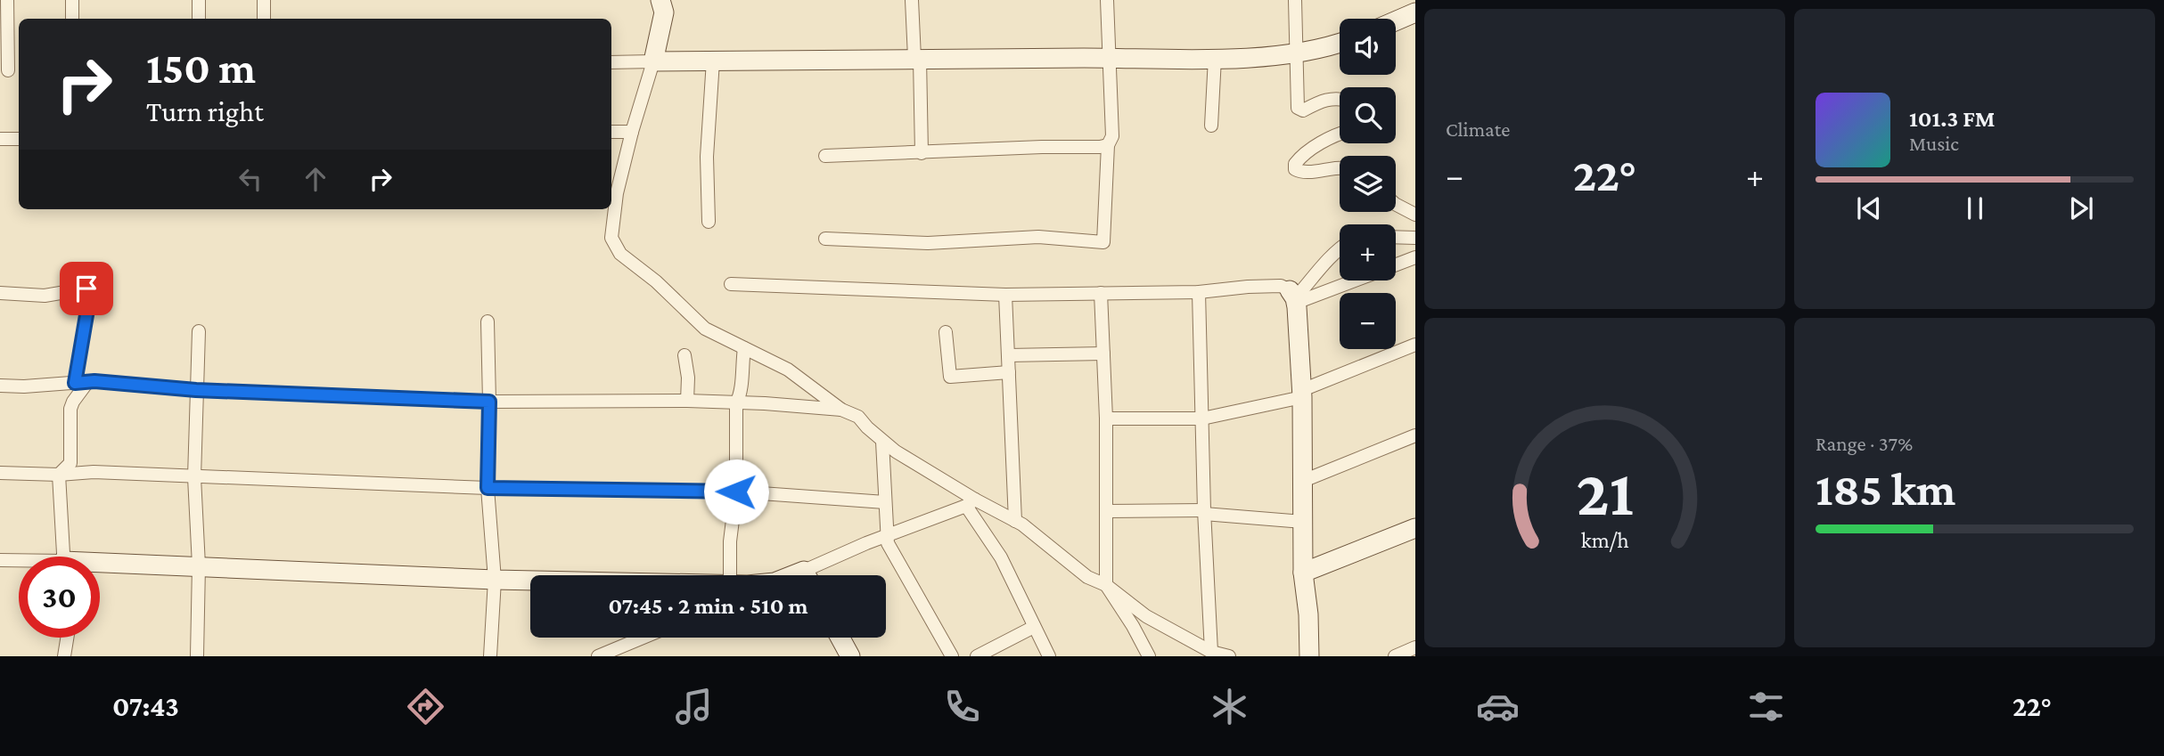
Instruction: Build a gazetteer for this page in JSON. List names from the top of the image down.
{
  "page": {
    "tile": [
      "Climate",
      ["Range · 37%", "185 km"]
    ],
    "map_buttons": ["+", "−"],
    "turn": ["150 m", "Turn right"],
    "song": ["101.3 FM", "Music"],
    "heat": ["−", "22°", "+"],
    "limit": "30",
    "trip": "07:45 · 2 min · 510 m",
    "tabs": ["07:43", "22°"],
    "gauge": ["21", "km/h"]
  }
}
